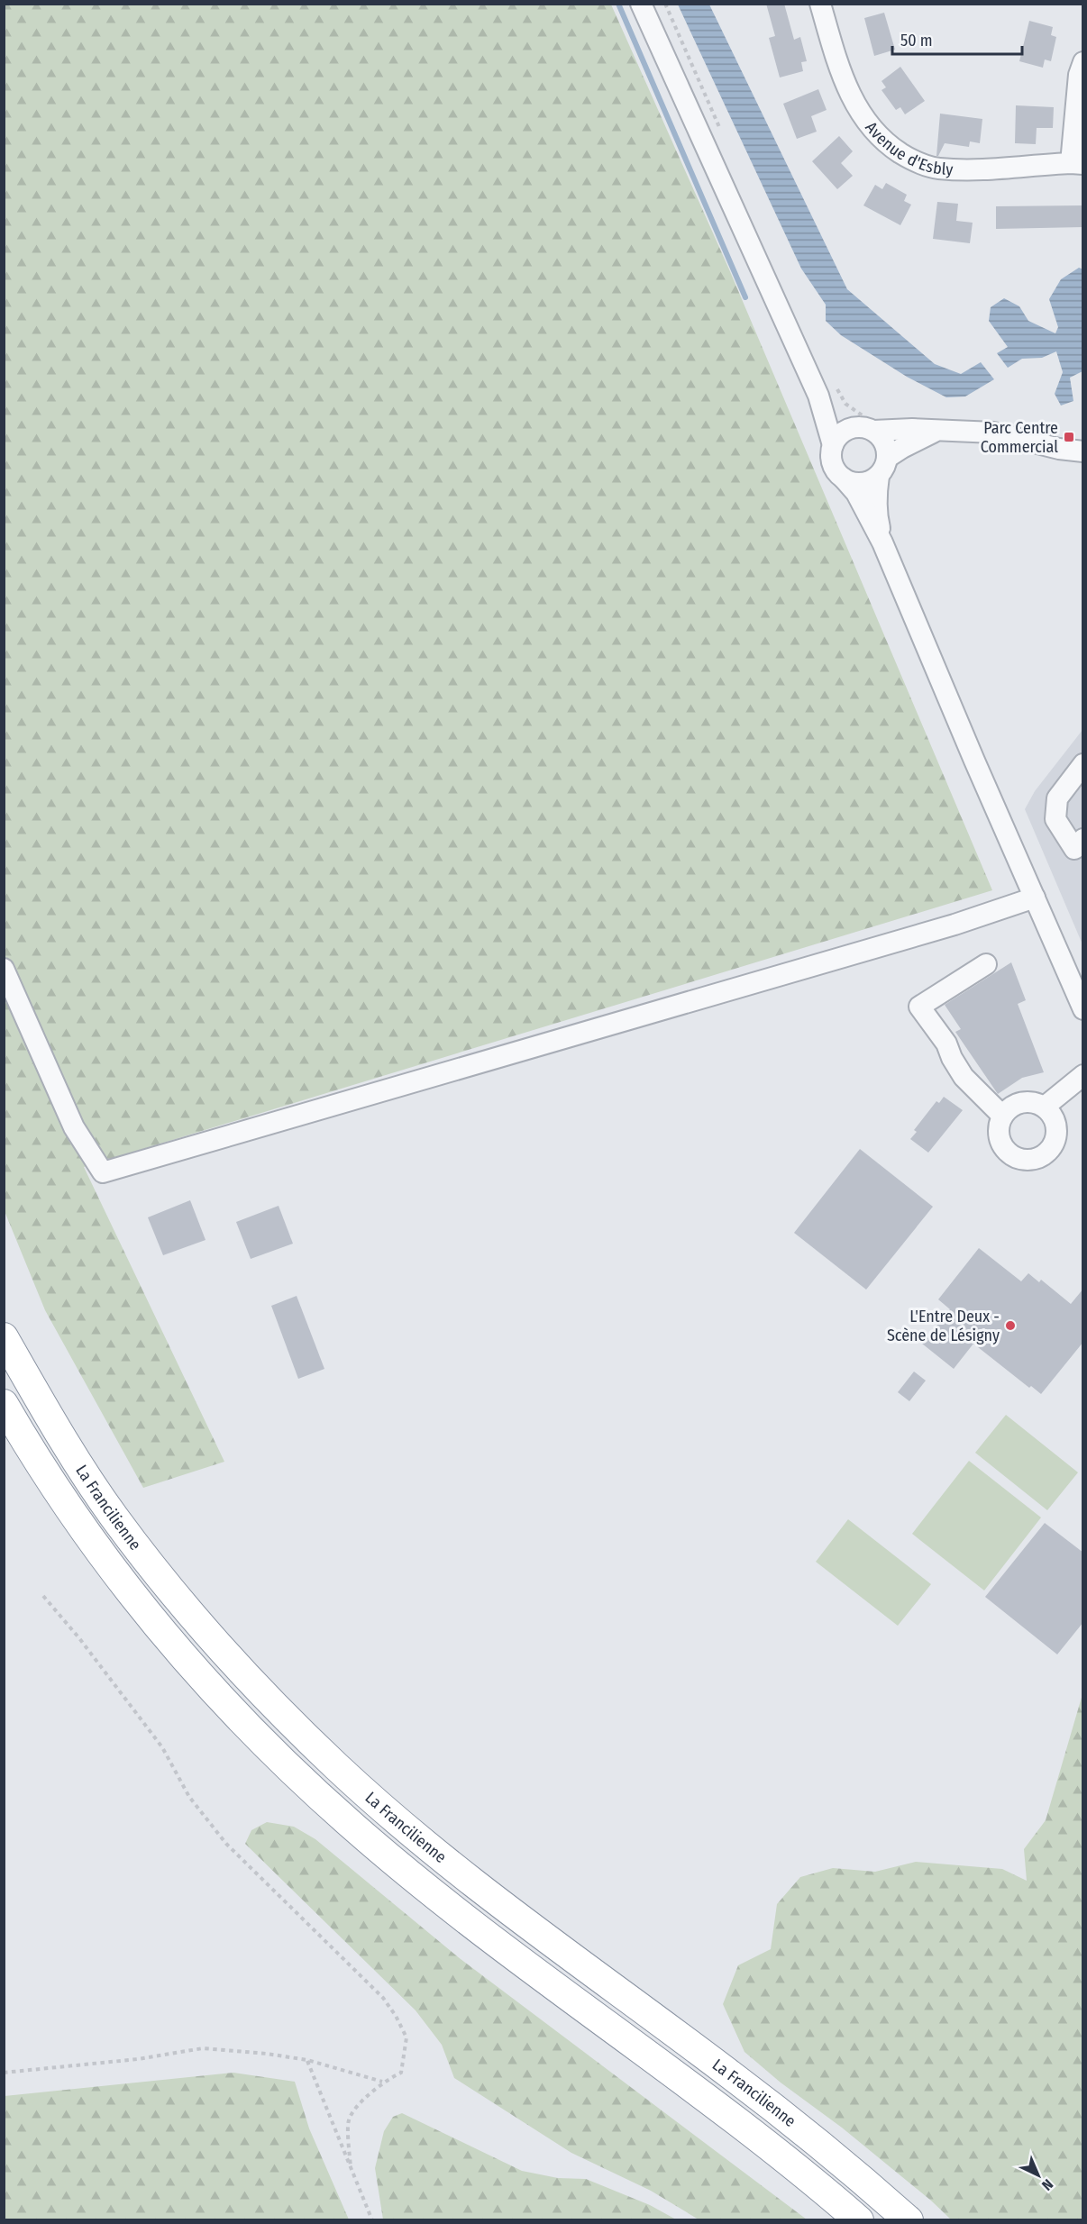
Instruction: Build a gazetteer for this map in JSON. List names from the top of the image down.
{
  "streets": {
    "highway": ["La Francilienne"],
    "street": ["Avenue d'Esbly"]
  },
  "places": {
    "transit": ["Parc Centre Commercial"],
    "other": ["L'Entre Deux - Scène de Lésigny"]
  },
  "scale_bar": "50 m",
  "north": "bottom right"
}
